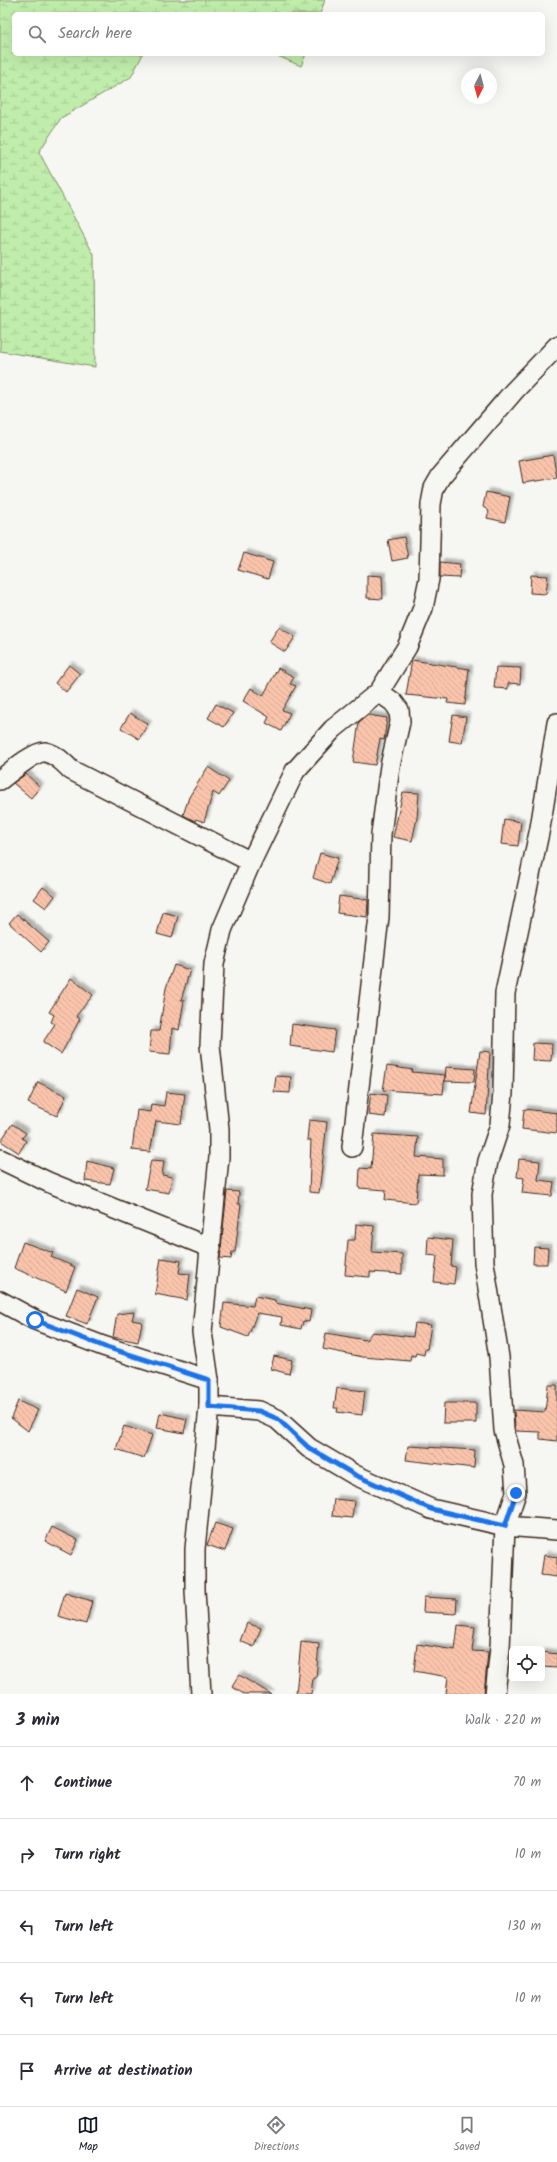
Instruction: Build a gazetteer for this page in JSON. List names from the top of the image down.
{
  "north": "bottom",
  "page": {
    "search": "Search here",
    "heading": ["3 min", "Walk · 220 m"],
    "list": [
      ["Continue", "70 m"],
      ["Turn right", "10 m"],
      ["Turn left", "130 m"],
      ["Turn left", "10 m"],
      "Arrive at destination"
    ],
    "nav": ["Map", "Directions", "Saved"]
  }
}
